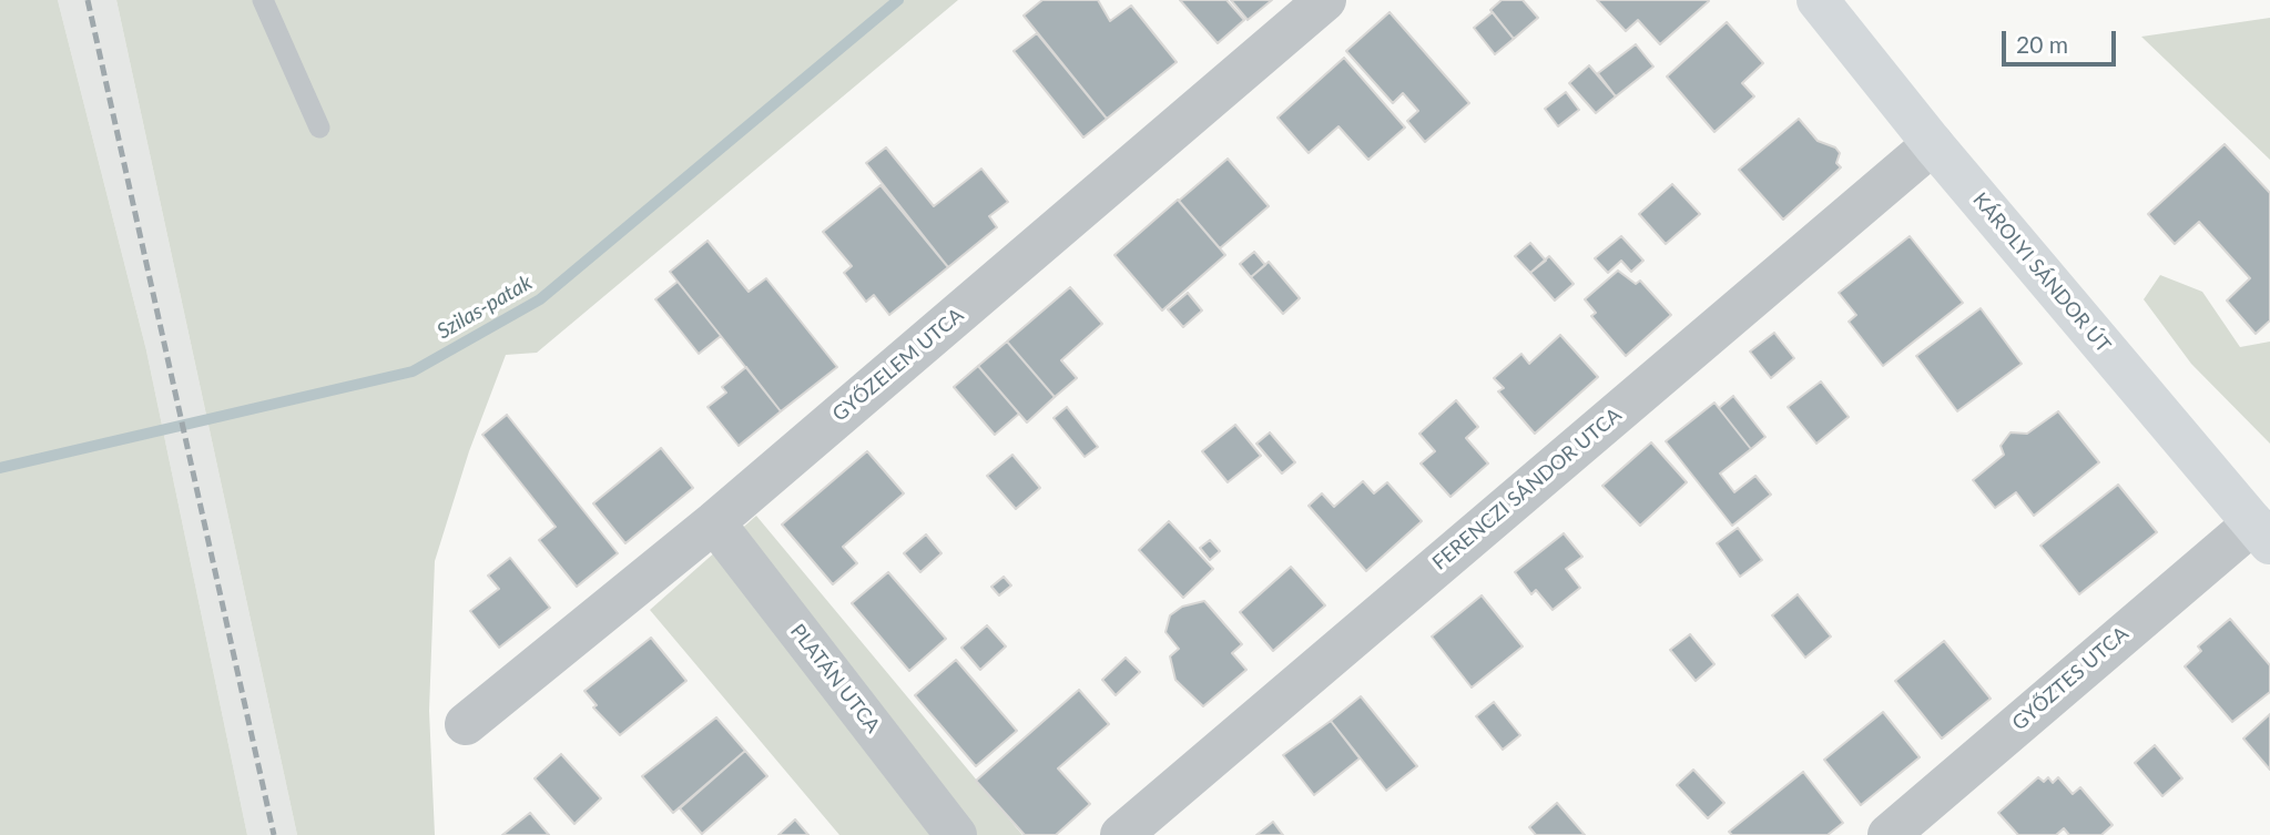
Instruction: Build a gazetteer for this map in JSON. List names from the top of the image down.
{
  "streets": {
    "street": [
      "KÁROLYI SÁNDOR ÚT",
      "GYŐZELEM UTCA",
      "FERENCZI SÁNDOR UTCA",
      "PLATÁN UTCA",
      "GYŐZTES UTCA"
    ]
  },
  "crossings": [
    ["KÁROLYI SÁNDOR ÚT", "FERENCZI SÁNDOR UTCA"],
    ["KÁROLYI SÁNDOR ÚT", "GYŐZTES UTCA"],
    ["GYŐZELEM UTCA", "PLATÁN UTCA"]
  ],
  "water": ["Szilas-patak"],
  "scale_bar": "20 m"
}
